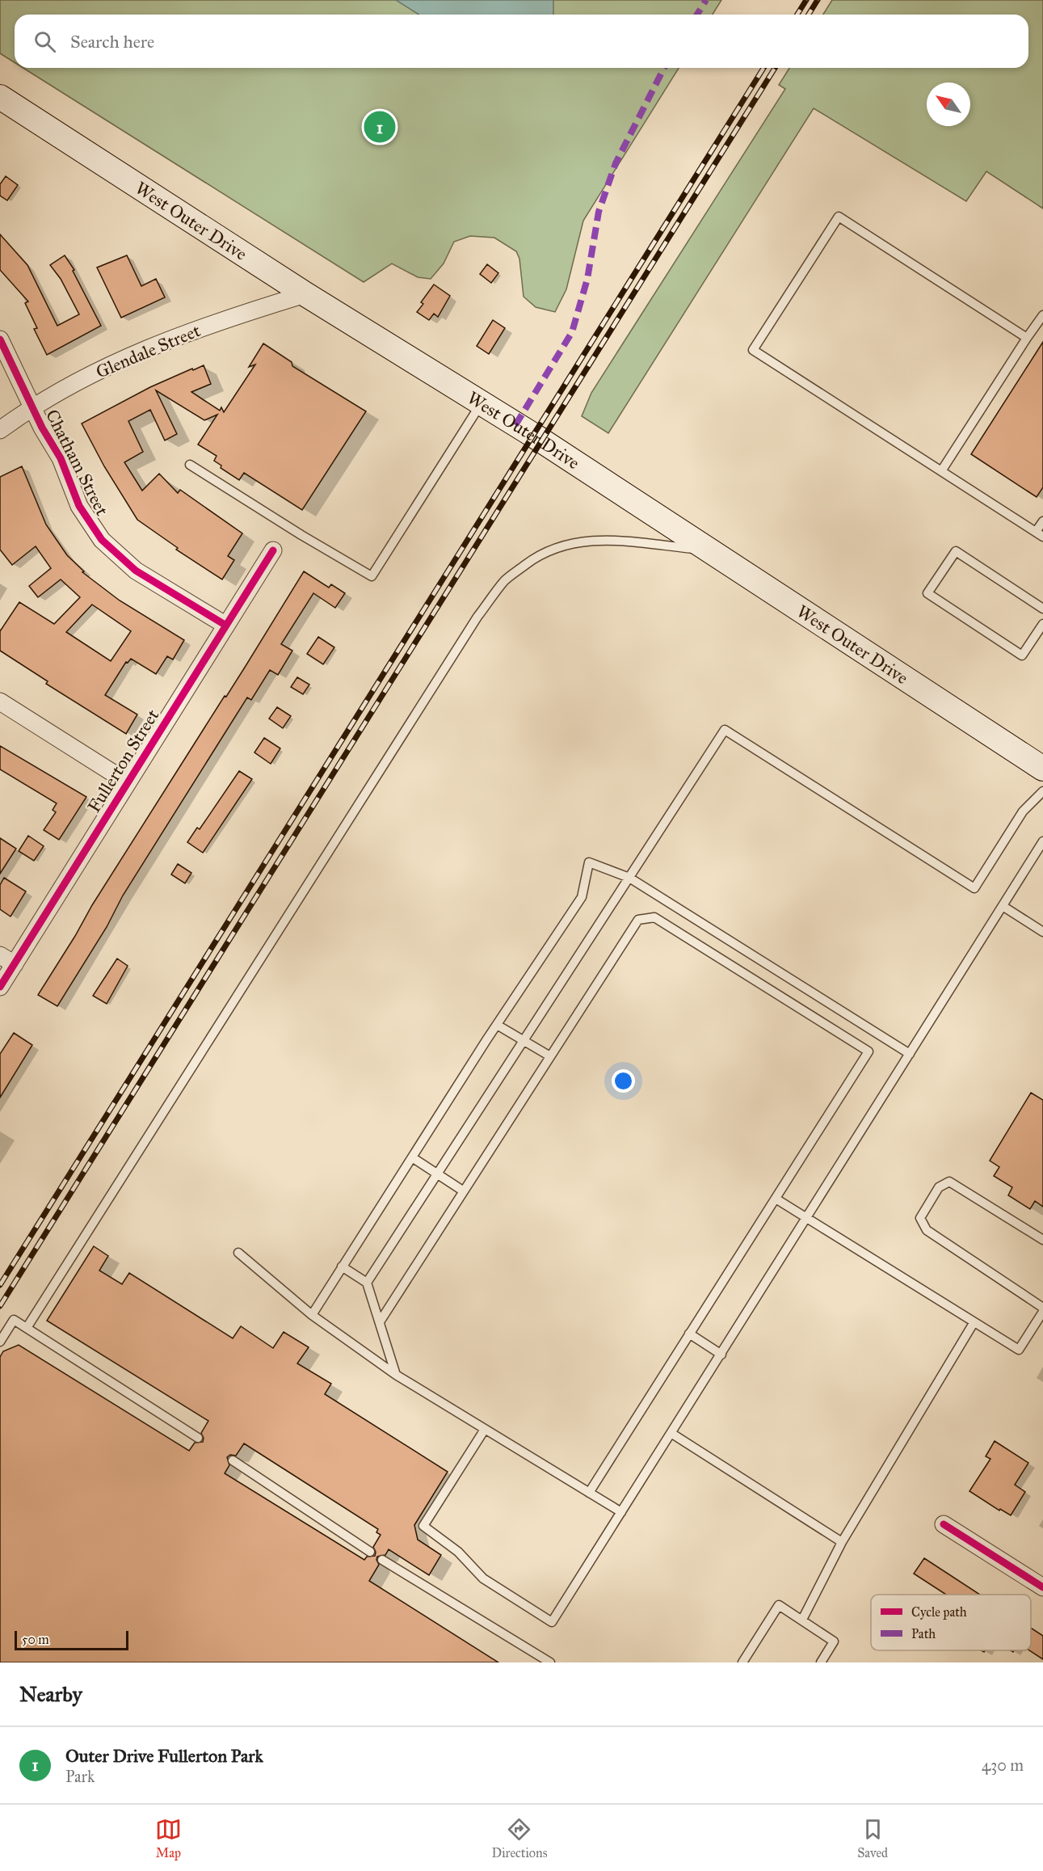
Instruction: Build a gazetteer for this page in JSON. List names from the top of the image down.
{
  "streets": {
    "main road": ["West Outer Drive"],
    "street": ["Glendale Street", "Chatham Street", "Fullerton Street"]
  },
  "crossings": [
    ["West Outer Drive", "Glendale Street"],
    ["Glendale Street", "Chatham Street"],
    ["Chatham Street", "Fullerton Street"]
  ],
  "legend": ["Cycle path", "Path"],
  "scale_bar": "50 m",
  "north": "top left",
  "page": {
    "search": "Search here",
    "pins": "1",
    "scale": "50 m",
    "heading": "Nearby",
    "list": [
      {
        "mark": "1",
        "name": "Outer Drive Fullerton Park",
        "note": "Park",
        "value": "430 m"
      }
    ],
    "nav": ["Map", "Directions", "Saved"]
  }
}
